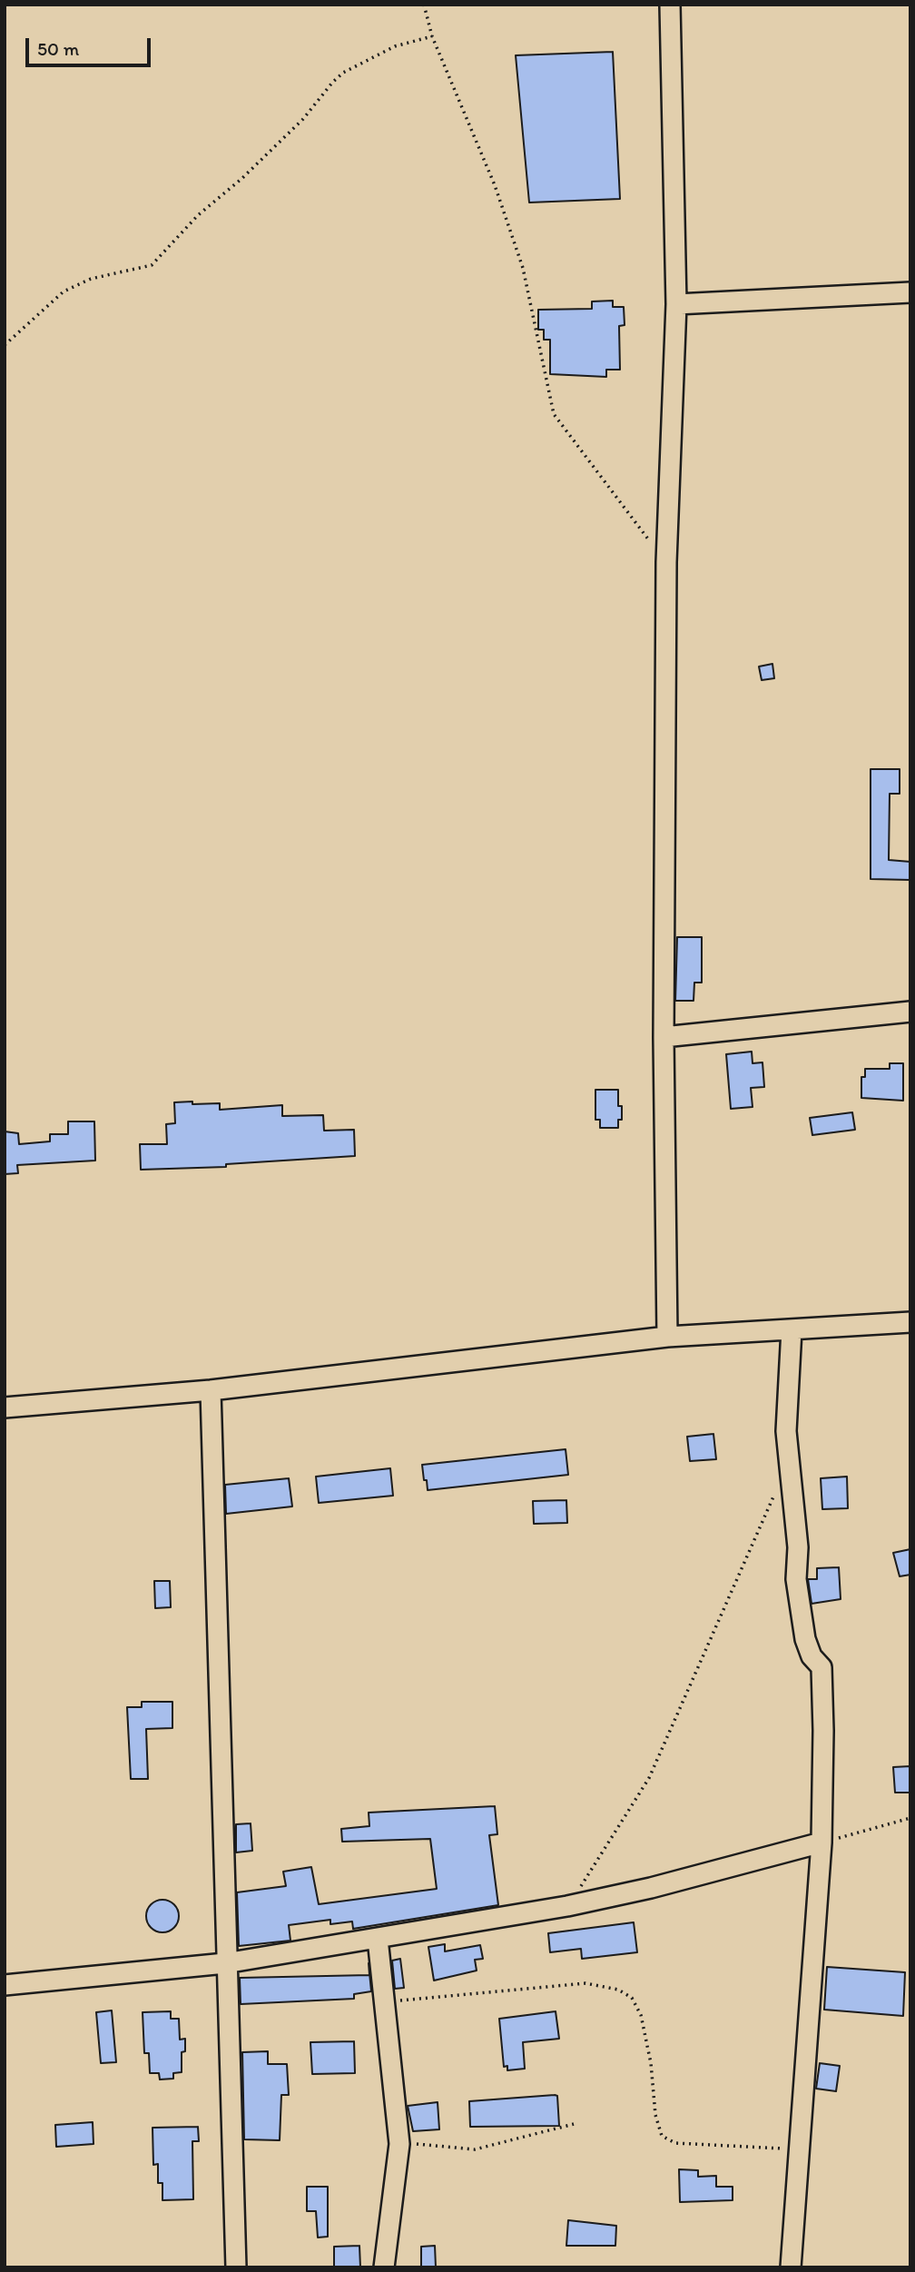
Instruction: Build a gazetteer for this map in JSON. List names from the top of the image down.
{
  "scale_bar": "50 m"
}
